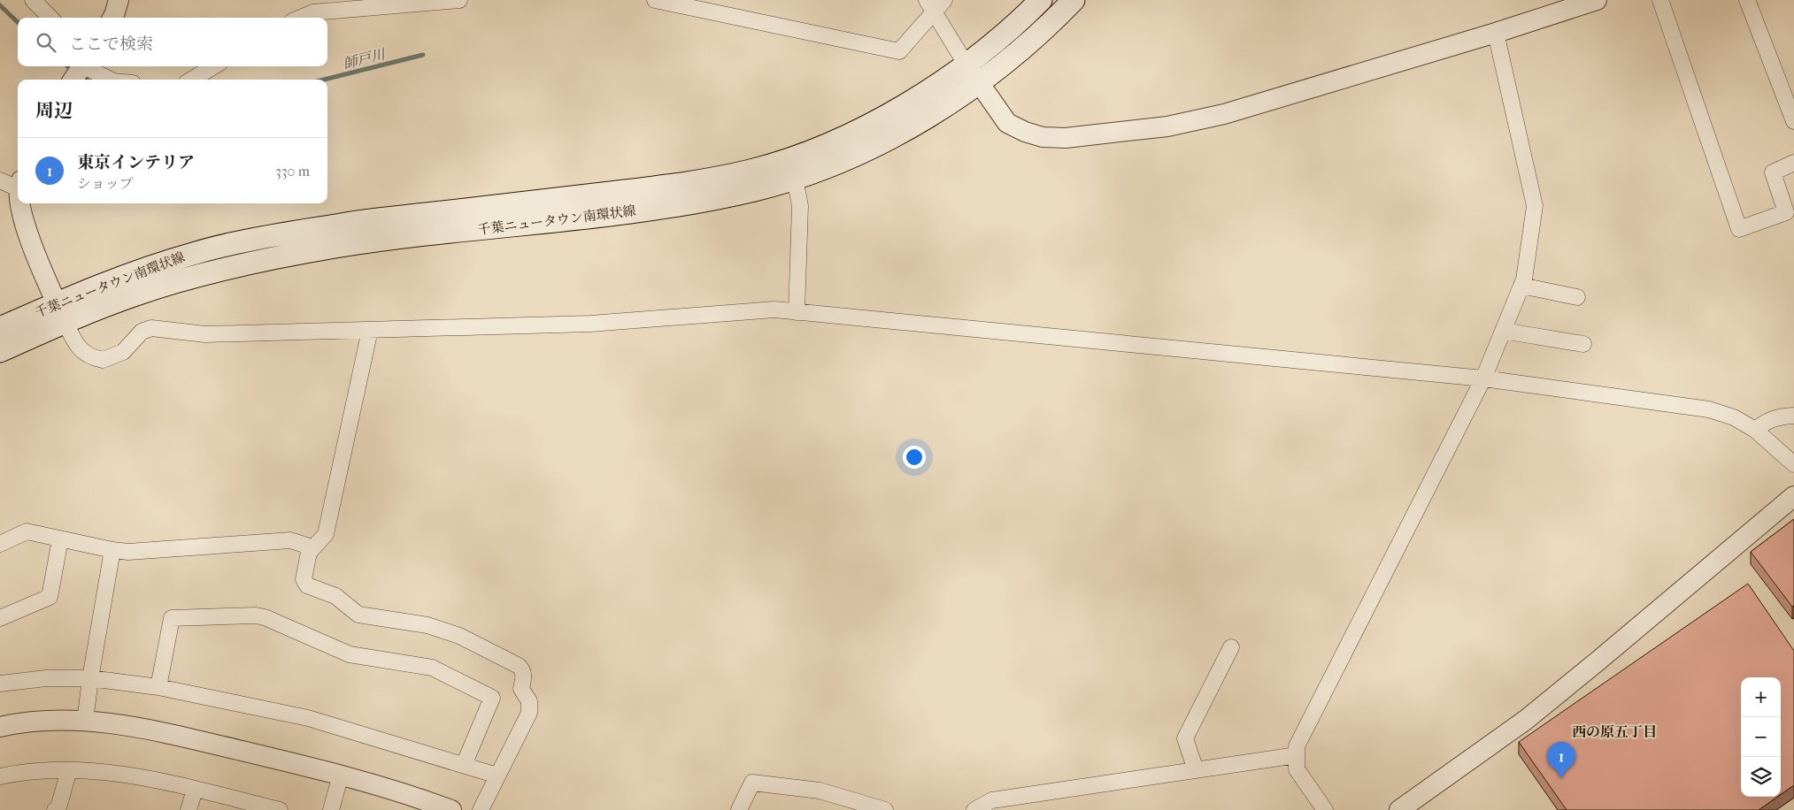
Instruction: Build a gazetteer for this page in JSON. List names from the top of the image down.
{
  "streets": {
    "main road": ["千葉ニュータウン南環状線"]
  },
  "districts": ["西の原五丁目"],
  "water": ["師戸川"],
  "page": {
    "search": "ここで検索",
    "heading": "周辺",
    "list": [
      {
        "mark": "1",
        "name": "東京インテリア",
        "note": "ショップ",
        "value": "330 m"
      }
    ],
    "map_buttons": ["+", "−"],
    "pins": "1"
  }
}
